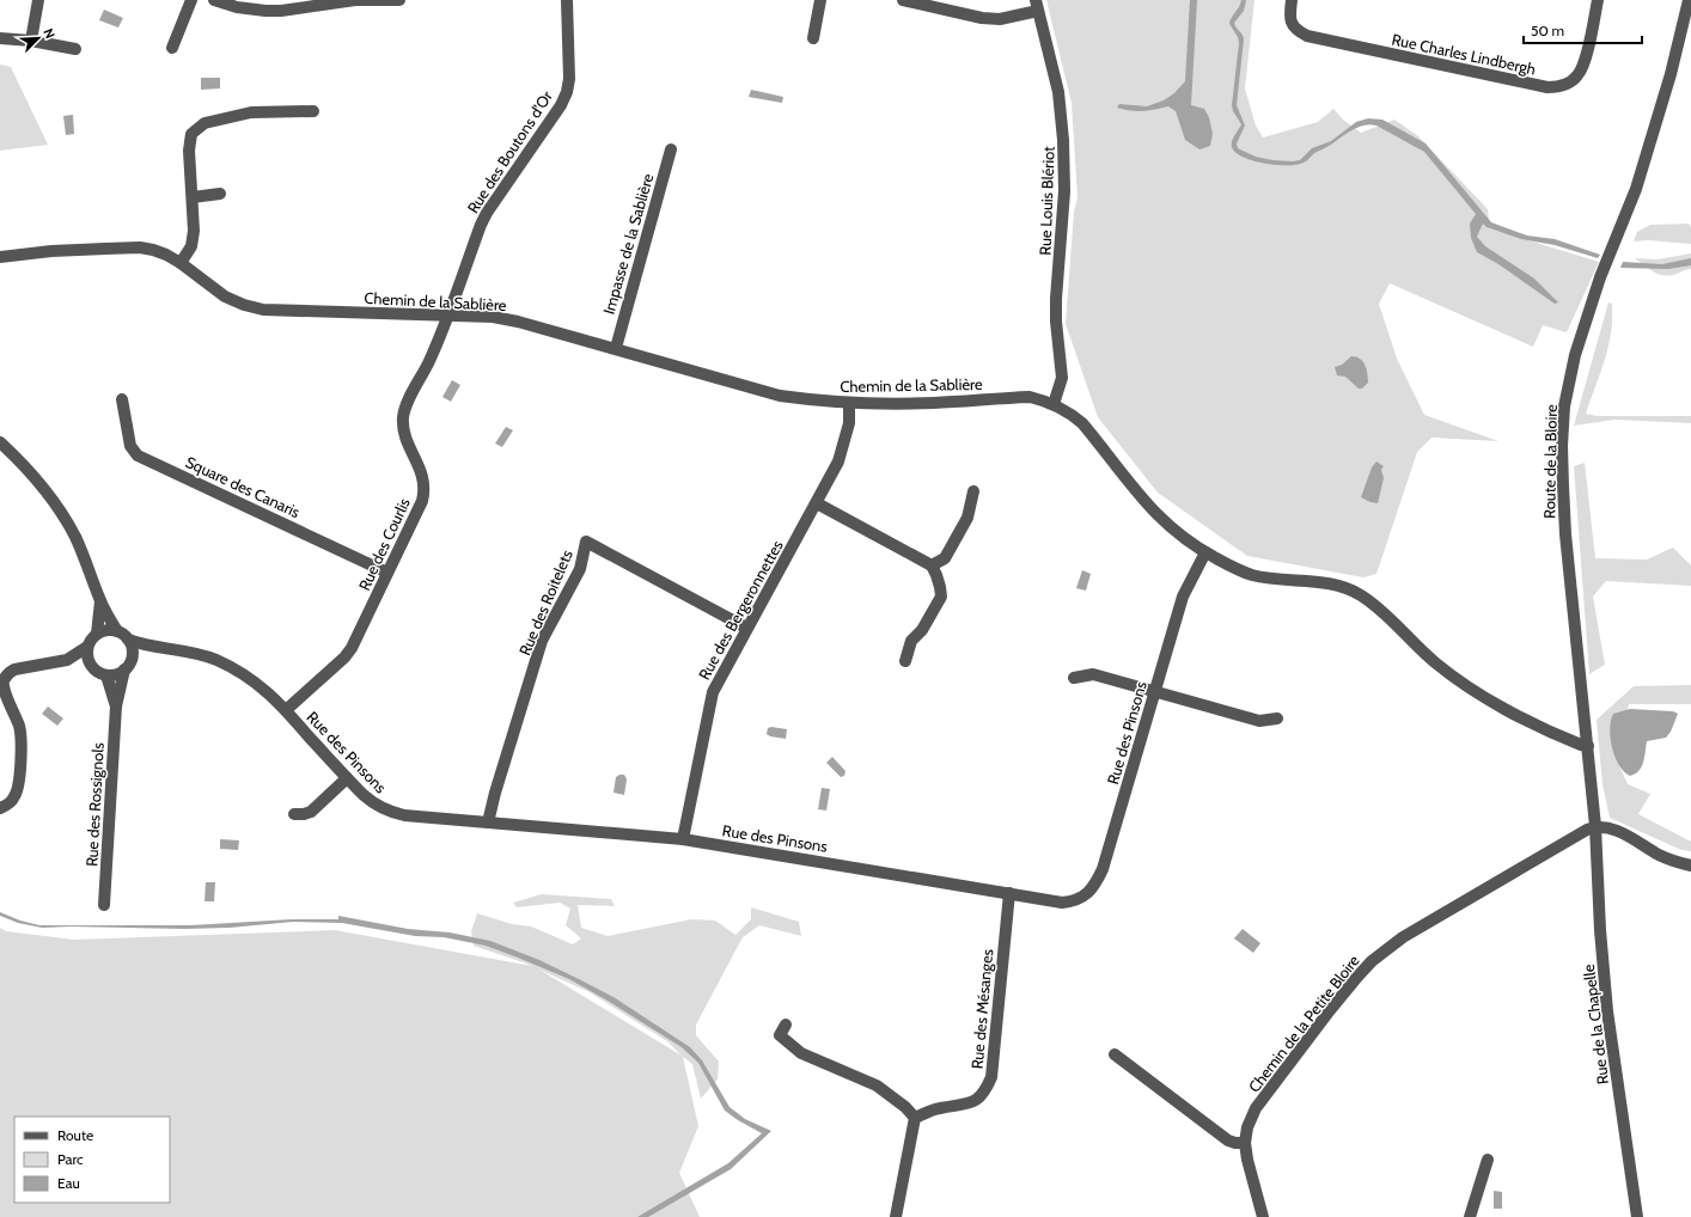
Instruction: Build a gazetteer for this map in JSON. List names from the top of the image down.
{
  "streets": {
    "street": [
      "Rue Charles Lindbergh",
      "Rue des Boutons d'Or",
      "Rue Louis Blériot",
      "Impasse de la Sablière",
      "Chemin de la Sablière",
      "Route de la Bloire",
      "Square des Canaris",
      "Rue des Courlis",
      "Rue des Roitelets",
      "Rue des Bergeronnettes",
      "Rue des Pinsons",
      "Rue des Rossignols",
      "Rue des Mésanges",
      "Chemin de la Petite Bloire",
      "Rue de la Chapelle"
    ]
  },
  "crossings": [
    ["Rue des Boutons d'Or", "Chemin de la Sablière"],
    ["Rue des Boutons d'Or", "Rue des Courlis"],
    ["Rue Louis Blériot", "Chemin de la Sablière"],
    ["Impasse de la Sablière", "Chemin de la Sablière"],
    ["Chemin de la Sablière", "Route de la Bloire"],
    ["Chemin de la Sablière", "Rue des Courlis"],
    ["Chemin de la Sablière", "Rue des Bergeronnettes"],
    ["Chemin de la Sablière", "Rue des Pinsons"],
    ["Route de la Bloire", "Chemin de la Petite Bloire"],
    ["Route de la Bloire", "Rue de la Chapelle"],
    ["Square des Canaris", "Rue des Courlis"],
    ["Rue des Courlis", "Rue des Pinsons"],
    ["Rue des Roitelets", "Rue des Bergeronnettes"],
    ["Rue des Roitelets", "Rue des Pinsons"],
    ["Rue des Bergeronnettes", "Rue des Pinsons"],
    ["Rue des Pinsons", "Rue des Rossignols"],
    ["Rue des Pinsons", "Rue des Mésanges"],
    ["Chemin de la Petite Bloire", "Rue de la Chapelle"]
  ],
  "legend": ["Route", "Parc", "Eau"],
  "scale_bar": "50 m",
  "north": "top right"
}
